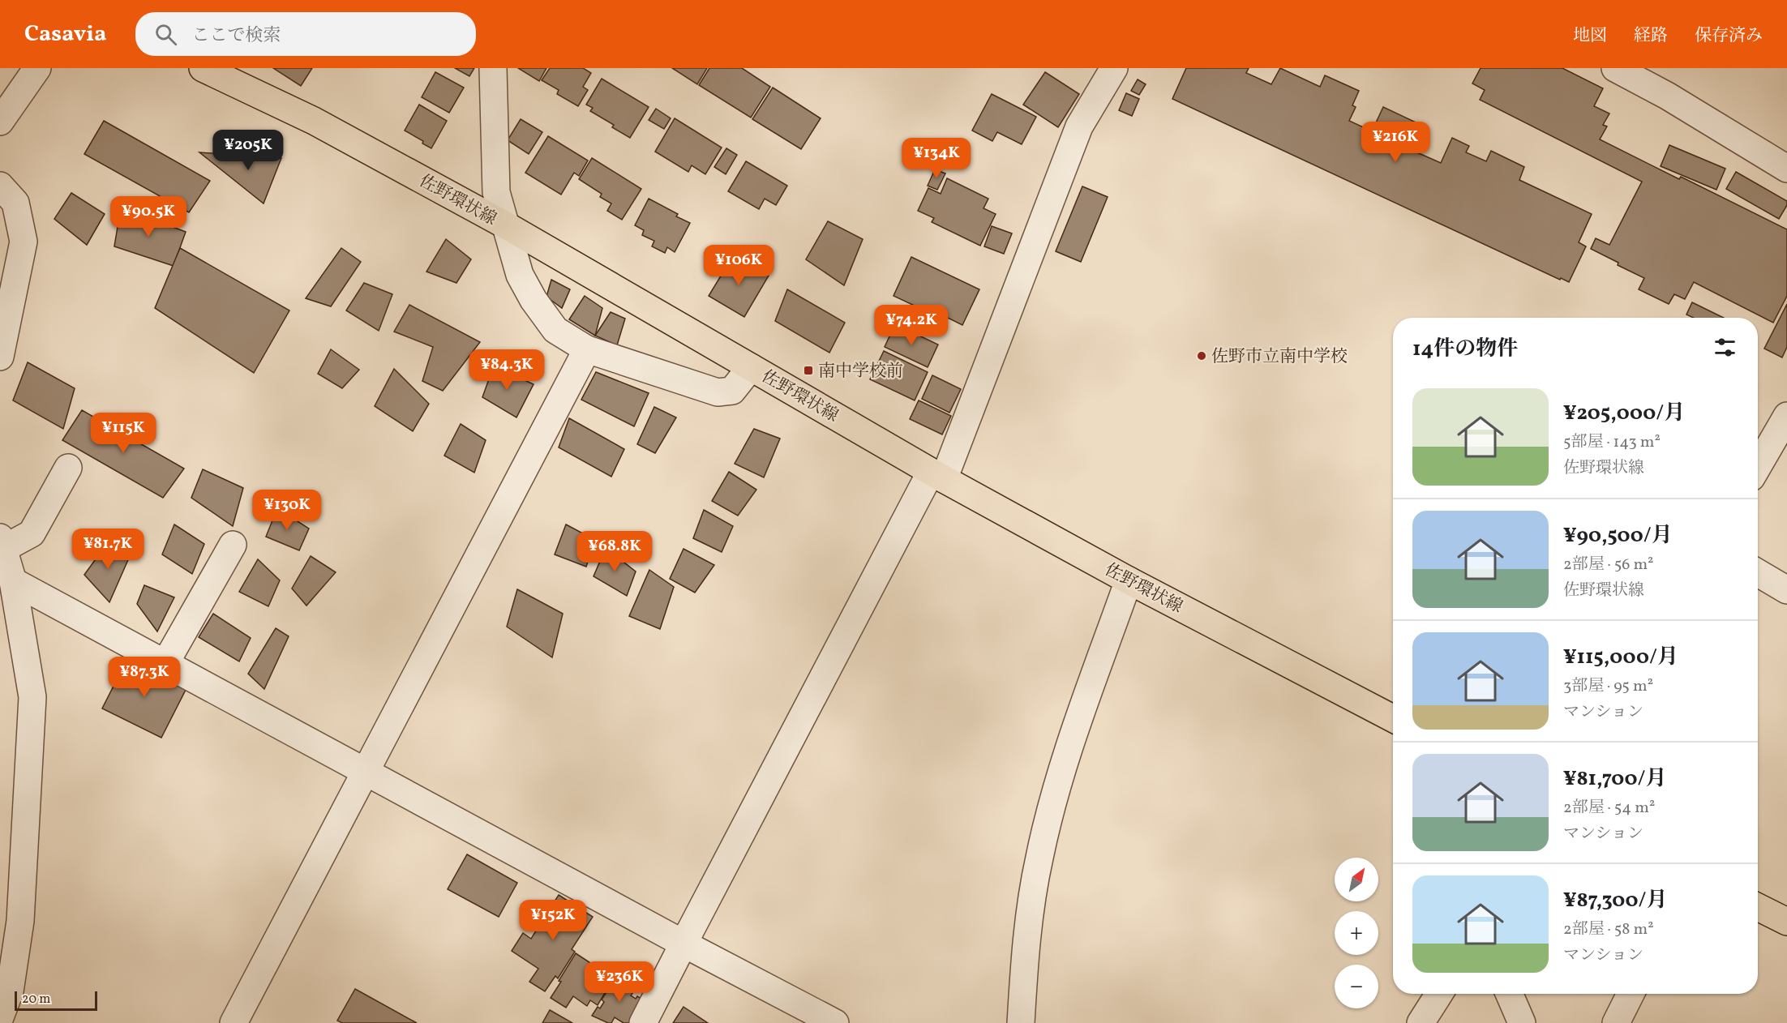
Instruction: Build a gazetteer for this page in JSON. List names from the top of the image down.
{
  "streets": {
    "main road": ["佐野環状線"]
  },
  "places": {
    "other": ["佐野市立南中学校"],
    "transit": ["南中学校前"]
  },
  "scale_bar": "20 m",
  "north": "top right",
  "page": {
    "header": "Casavia",
    "search": "ここで検索",
    "nav": ["地図", "経路", "保存済み"],
    "price": [
      "¥216K",
      "¥205K",
      "¥134K",
      "¥90.5K",
      "¥106K",
      "¥74.2K",
      "¥84.3K",
      "¥115K",
      "¥130K",
      "¥81.7K",
      "¥68.8K",
      "¥87.3K",
      "¥152K",
      "¥236K"
    ],
    "heading": "14件の物件",
    "list": [
      {
        "name": "¥205,000/月",
        "note": "5部屋 · 143 m² · 佐野環状線"
      },
      {
        "name": "¥90,500/月",
        "note": "2部屋 · 56 m² · 佐野環状線"
      },
      {
        "name": "¥115,000/月",
        "note": "3部屋 · 95 m² · マンション"
      },
      {
        "name": "¥81,700/月",
        "note": "2部屋 · 54 m² · マンション"
      },
      {
        "name": "¥87,300/月",
        "note": "2部屋 · 58 m² · マンション"
      }
    ],
    "map_buttons": ["+", "−"],
    "scale": "20 m"
  }
}
